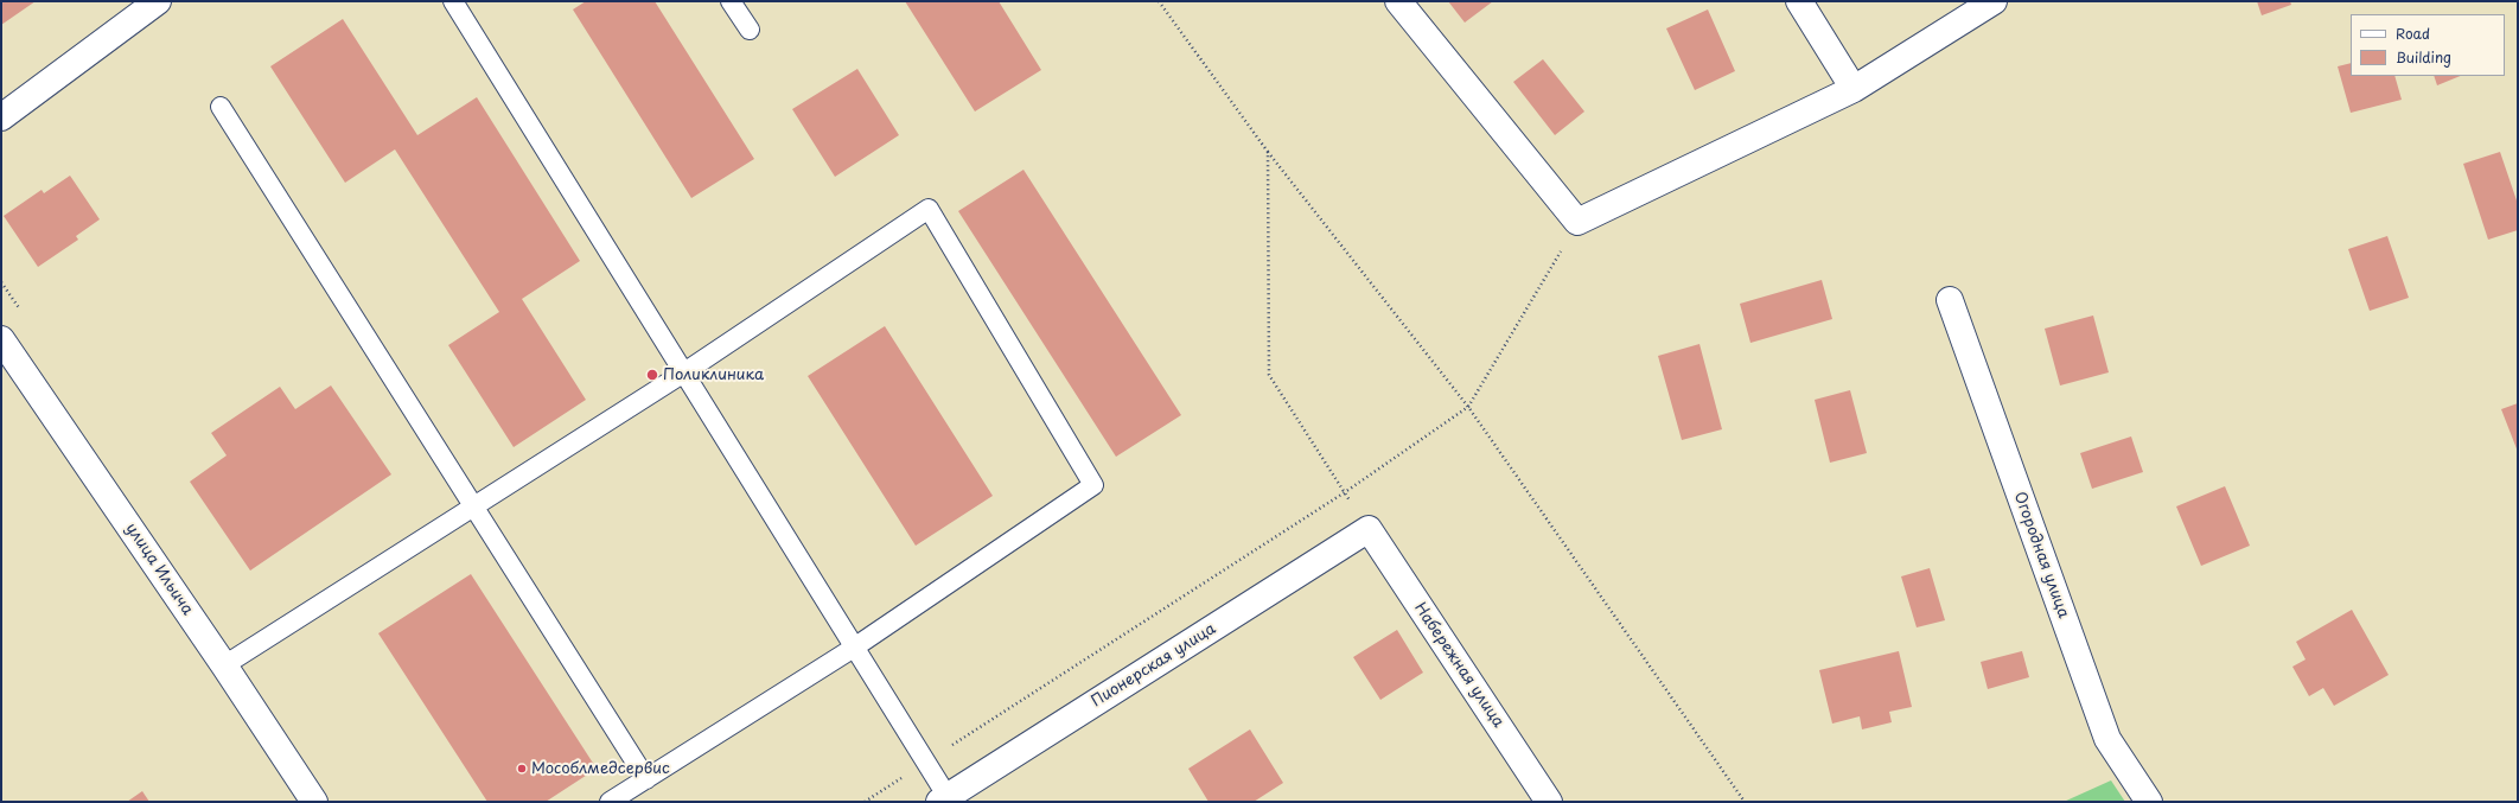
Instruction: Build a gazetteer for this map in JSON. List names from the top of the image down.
{
  "streets": {
    "street": [
      "Огородная улица",
      "улица Ильича",
      "Пионерская улица",
      "Набережная улица"
    ]
  },
  "crossings": [
    ["Пионерская улица", "Набережная улица"]
  ],
  "places": ["Поликлиника", "Мособлмедсервис"],
  "legend": ["Road", "Building"]
}
